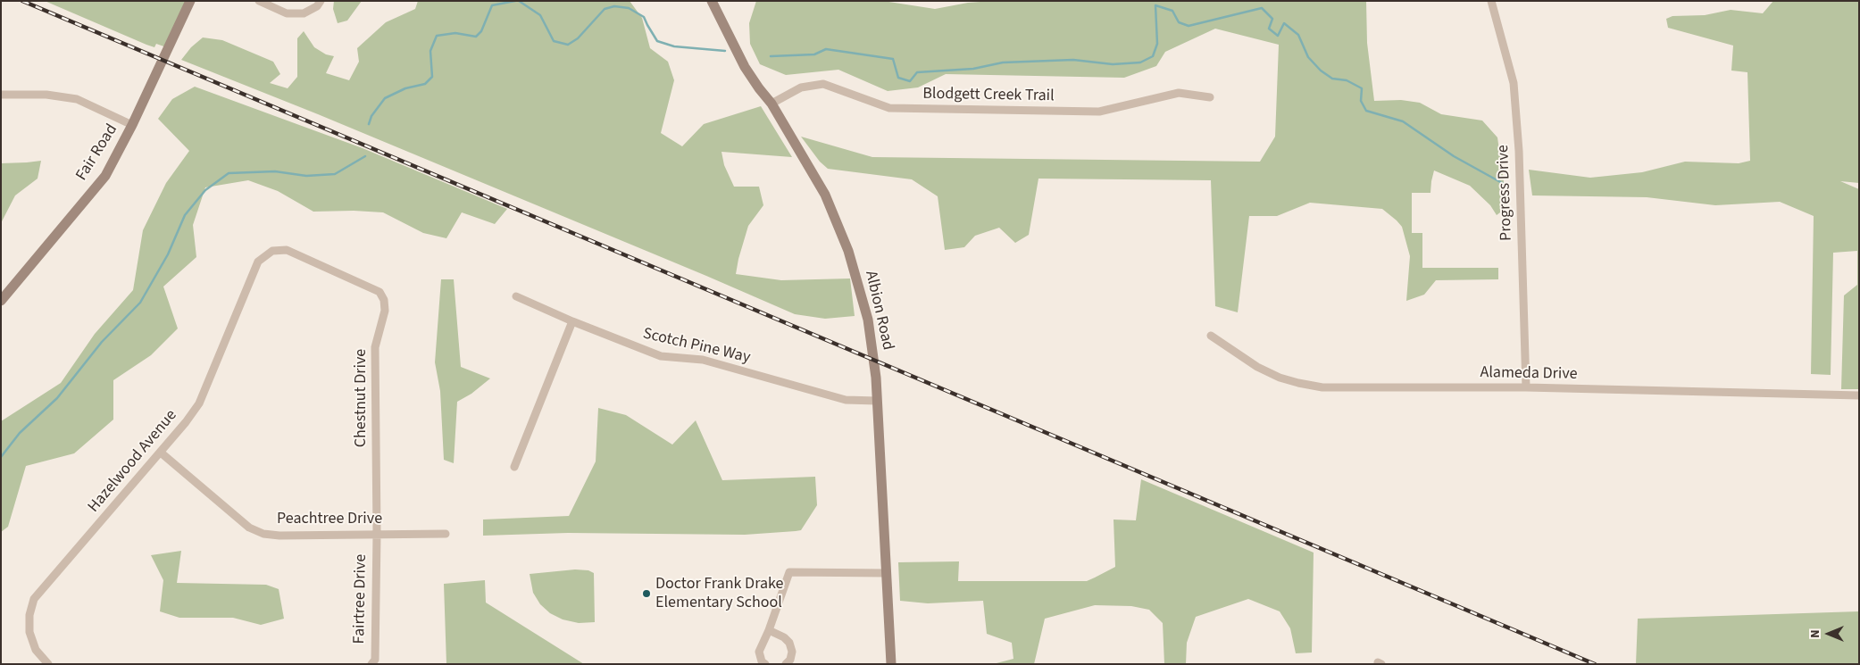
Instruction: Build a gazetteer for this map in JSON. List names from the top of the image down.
{
  "streets": {
    "street": [
      "Blodgett Creek Trail",
      "Fair Road",
      "Progress Drive",
      "Albion Road",
      "Scotch Pine Way",
      "Alameda Drive",
      "Chestnut Drive",
      "Hazelwood Avenue",
      "Peachtree Drive",
      "Fairtree Drive"
    ]
  },
  "crossings": [
    ["Blodgett Creek Trail", "Albion Road"],
    ["Progress Drive", "Alameda Drive"],
    ["Albion Road", "Scotch Pine Way"],
    ["Chestnut Drive", "Hazelwood Avenue"],
    ["Chestnut Drive", "Peachtree Drive"],
    ["Chestnut Drive", "Fairtree Drive"],
    ["Hazelwood Avenue", "Peachtree Drive"],
    ["Peachtree Drive", "Fairtree Drive"]
  ],
  "places": ["Doctor Frank Drake Elementary School"],
  "north": "left"
}
